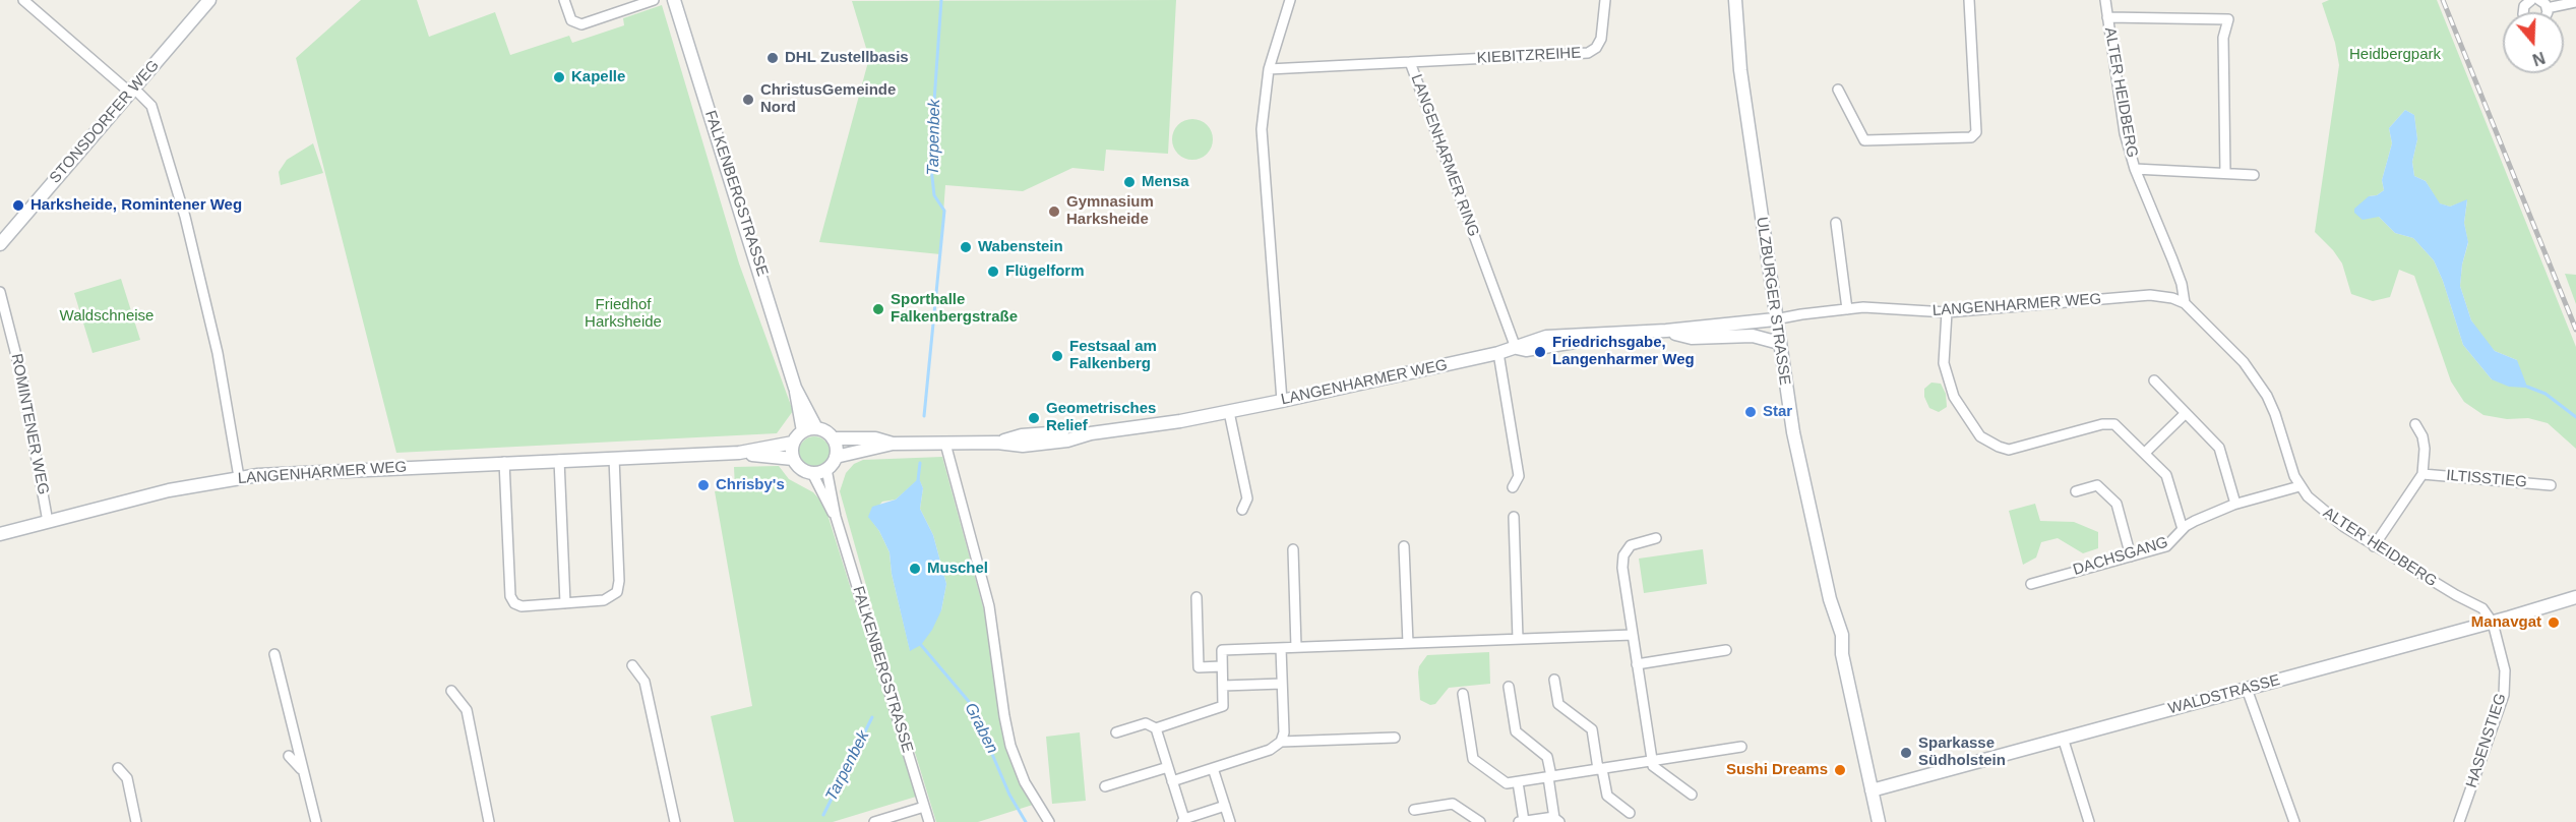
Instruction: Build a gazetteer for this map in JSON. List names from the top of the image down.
{
  "streets": {
    "main road": [
      "STONSDORFER WEG",
      "FALKENBERGSTRASSE",
      "ULZBURGER STRASSE",
      "LANGENHARMER WEG",
      "WALDSTRASSE"
    ],
    "street": [
      "KIEBITZREIHE",
      "ALTER HEIDBERG",
      "LANGENHARMER RING",
      "ROMINTENER WEG",
      "ILTISSTIEG",
      "DACHSGANG",
      "HASENSTIEG"
    ]
  },
  "crossings": [
    ["KIEBITZREIHE", "LANGENHARMER RING"],
    ["ALTER HEIDBERG", "LANGENHARMER WEG"],
    ["ALTER HEIDBERG", "DACHSGANG"],
    ["ALTER HEIDBERG", "WALDSTRASSE"],
    ["ALTER HEIDBERG", "HASENSTIEG"],
    ["LANGENHARMER RING", "LANGENHARMER WEG"],
    ["FALKENBERGSTRASSE", "LANGENHARMER WEG"],
    ["ULZBURGER STRASSE", "LANGENHARMER WEG"],
    ["ULZBURGER STRASSE", "WALDSTRASSE"],
    ["LANGENHARMER WEG", "ROMINTENER WEG"],
    ["WALDSTRASSE", "HASENSTIEG"]
  ],
  "water": ["Tarpenbek", "Graben"],
  "parks": ["Heidbergpark", "Friedhof Harksheide", "Waldschneise"],
  "places": [
    "DHL Zustellbasis",
    "Kapelle",
    "ChristusGemeinde Nord",
    "Mensa",
    "Harksheide, Romintener Weg",
    "Gymnasium Harksheide",
    "Wabenstein",
    "Flügelform",
    "Sporthalle Falkenbergstraße",
    "Friedrichsgabe, Langenharmer Weg",
    "Festsaal am Falkenberg",
    "Star",
    "Geometrisches Relief",
    "Chrisby's",
    "Muschel",
    "Manavgat",
    "Sparkasse Südholstein",
    "Sushi Dreams"
  ],
  "north": "bottom"
}
